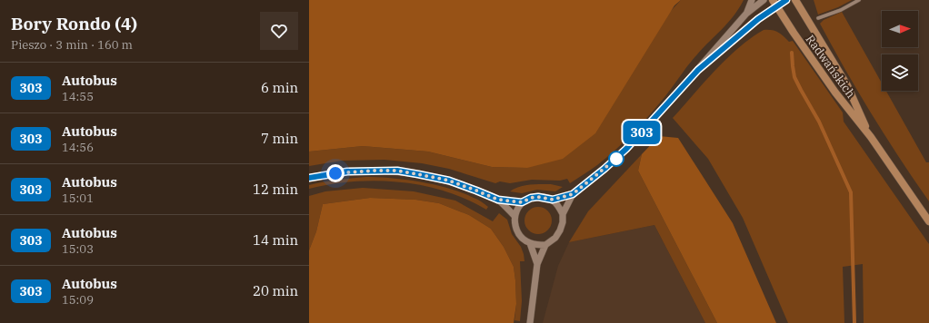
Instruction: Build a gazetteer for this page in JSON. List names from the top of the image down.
{
  "streets": {
    "main road": ["Radwańskich"]
  },
  "lines": ["bus line 303"],
  "north": "right",
  "page": {
    "heading": ["Bory Rondo (4)", "Pieszo · 3 min · 160 m"],
    "on_map": "303",
    "list": [
      {
        "mark": "303",
        "name": "Autobus",
        "note": "14:55",
        "value": "6 min"
      },
      {
        "mark": "303",
        "name": "Autobus",
        "note": "14:56",
        "value": "7 min"
      },
      {
        "mark": "303",
        "name": "Autobus",
        "note": "15:01",
        "value": "12 min"
      },
      {
        "mark": "303",
        "name": "Autobus",
        "note": "15:03",
        "value": "14 min"
      },
      {
        "mark": "303",
        "name": "Autobus",
        "note": "15:09",
        "value": "20 min"
      }
    ]
  }
}
